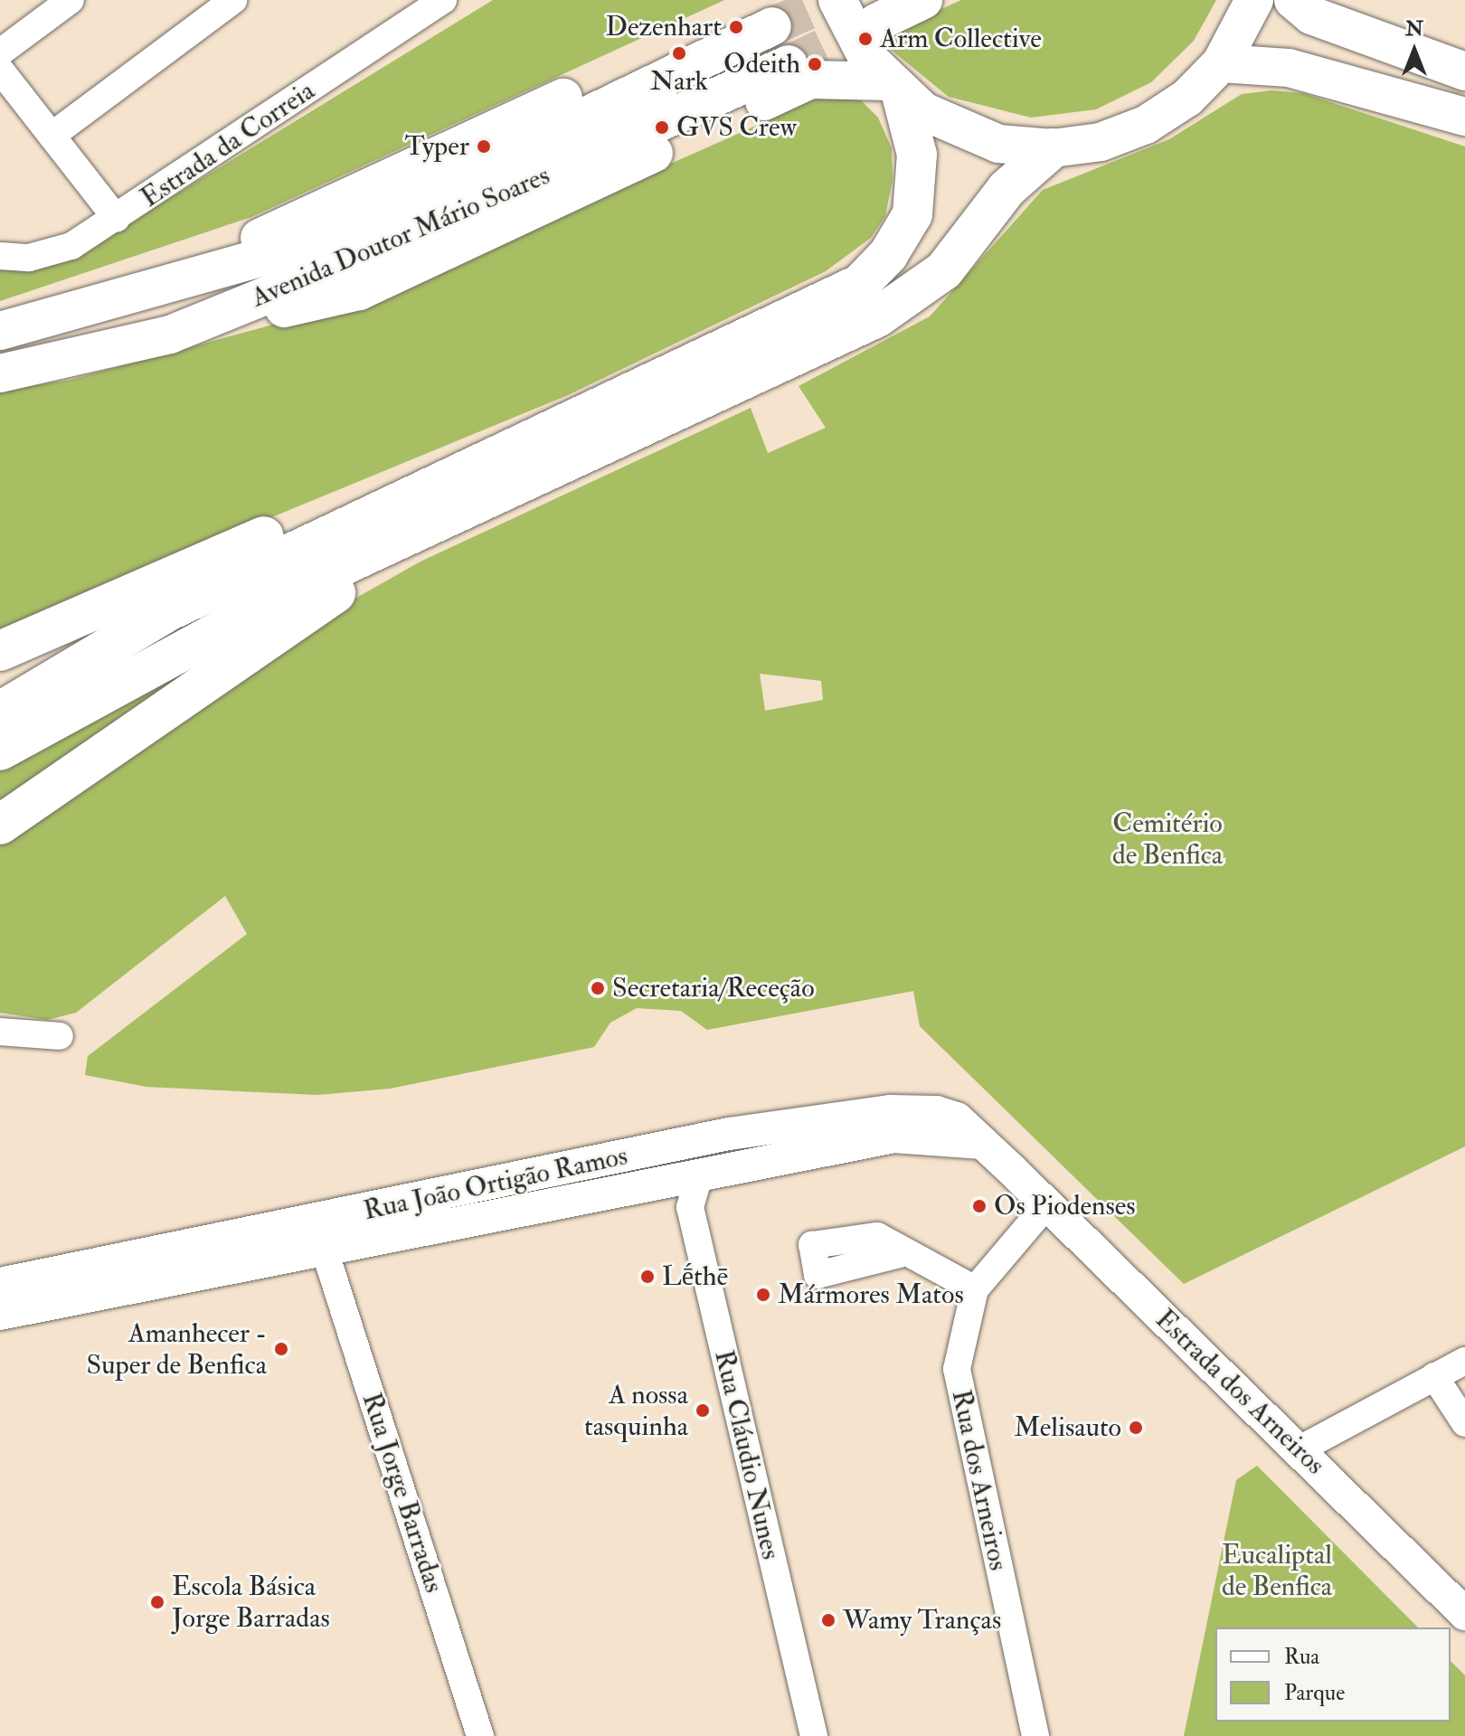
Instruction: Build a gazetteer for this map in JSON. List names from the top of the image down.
{
  "streets": {
    "main road": ["Avenida Doutor Mário Soares"],
    "street": [
      "Estrada da Correia",
      "Rua João Ortigão Ramos",
      "Estrada dos Arneiros",
      "Rua Cláudio Nunes",
      "Rua dos Arneiros",
      "Rua Jorge Barradas"
    ]
  },
  "crossings": [
    ["Rua João Ortigão Ramos", "Estrada dos Arneiros"],
    ["Rua João Ortigão Ramos", "Rua Cláudio Nunes"],
    ["Rua João Ortigão Ramos", "Rua Jorge Barradas"]
  ],
  "parks": ["Cemitério de Benfica", "Eucaliptal de Benfica"],
  "places": [
    "Dezenhart",
    "Arm Collective",
    "Nark",
    "Odeith",
    "GVS Crew",
    "Typer",
    "Secretaria/Receção",
    "Os Piodenses",
    "Lḗthē",
    "Mármores Matos",
    "Amanhecer - Super de Benfica",
    "A nossa tasquinha",
    "Melisauto",
    "Escola Básica Jorge Barradas",
    "Wamy Tranças"
  ],
  "legend": ["Rua", "Parque"],
  "north": "top"
}
